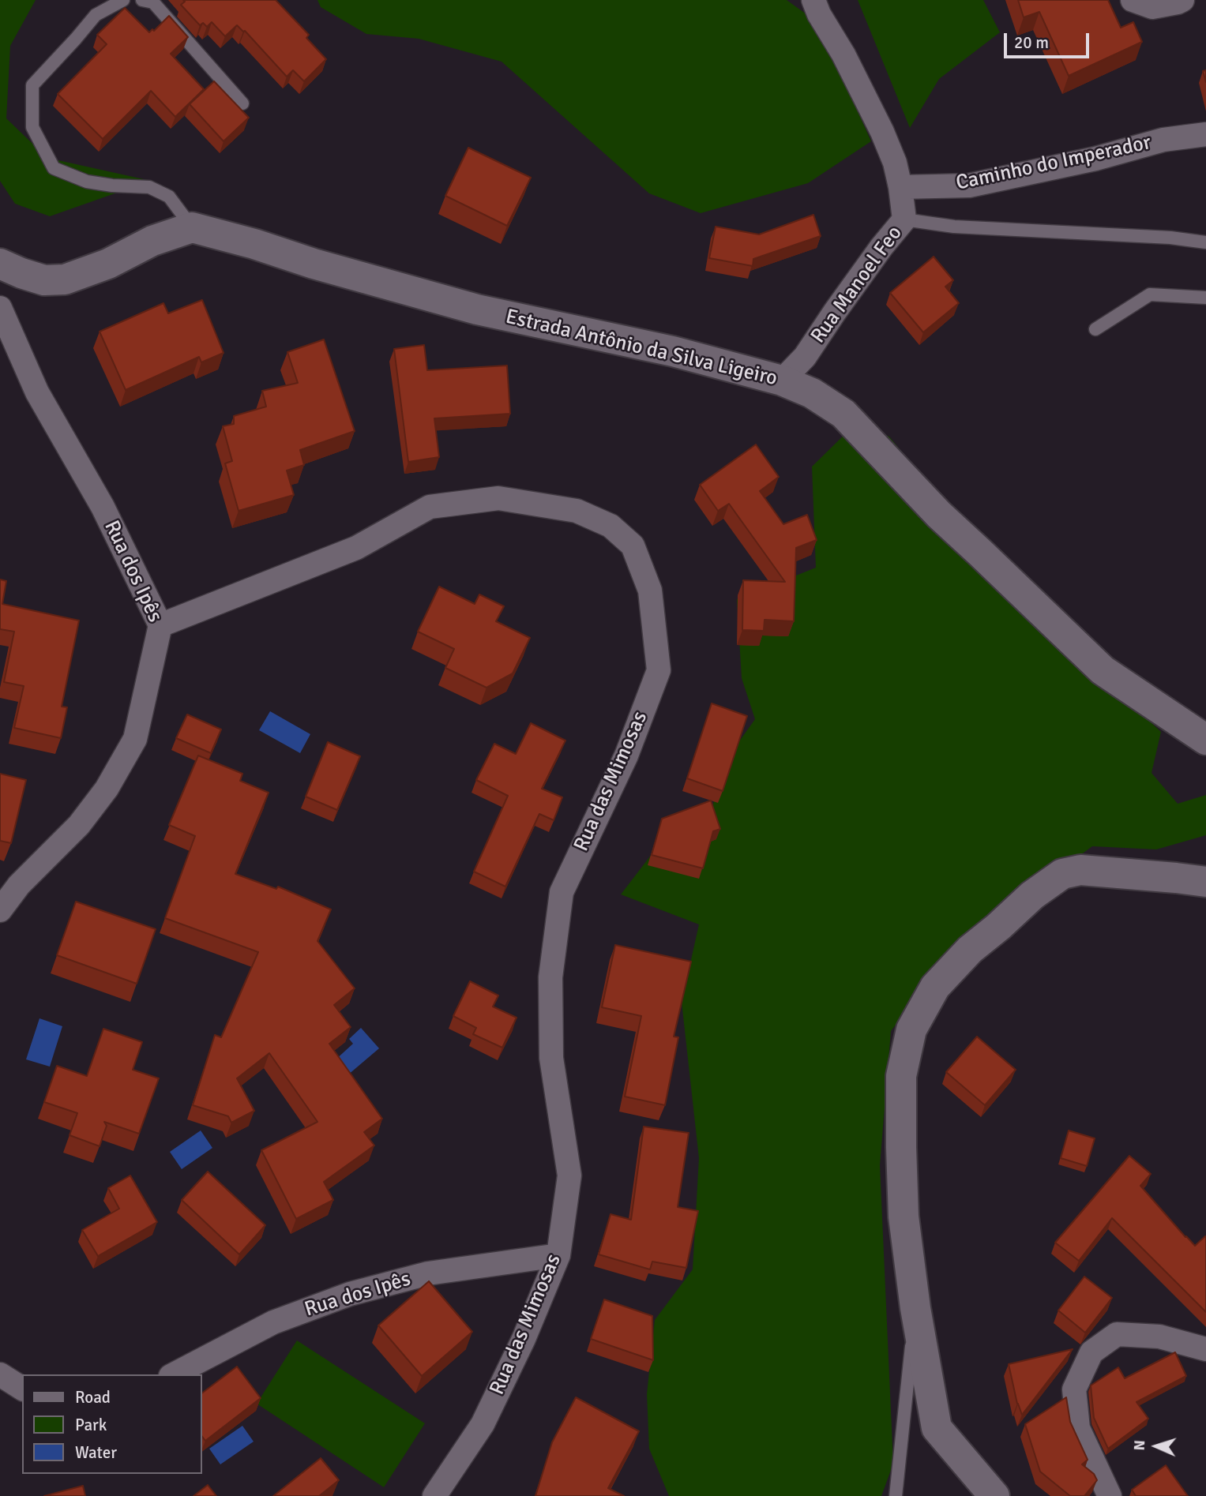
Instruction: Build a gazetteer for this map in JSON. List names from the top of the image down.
{
  "streets": {
    "street": [
      "Caminho do Imperador",
      "Rua Manoel Feo",
      "Estrada Antônio da Silva Ligeiro",
      "Rua dos Ipês",
      "Rua das Mimosas"
    ]
  },
  "crossings": [
    ["Caminho do Imperador", "Rua Manoel Feo"],
    ["Rua Manoel Feo", "Estrada Antônio da Silva Ligeiro"],
    ["Rua dos Ipês", "Rua das Mimosas"]
  ],
  "legend": ["Road", "Park", "Water"],
  "scale_bar": "20 m",
  "north": "left"
}
